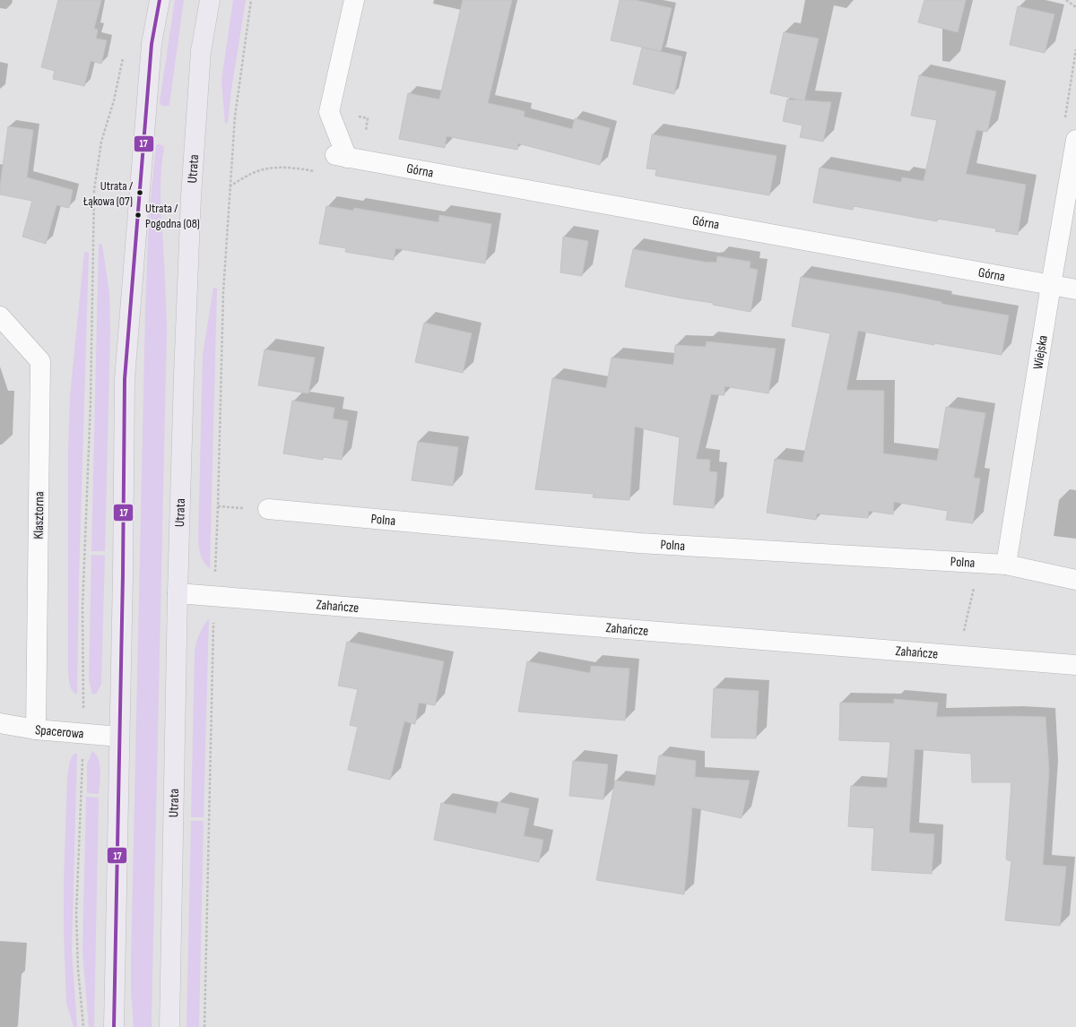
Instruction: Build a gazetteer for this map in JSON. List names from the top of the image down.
{
  "streets": {
    "main road": ["Utrata"],
    "street": [
      "Górna",
      "Wiejska",
      "Klasztorna",
      "Polna",
      "Zahańcze",
      "Spacerowa"
    ]
  },
  "crossings": [
    ["Utrata", "Zahańcze"],
    ["Górna", "Wiejska"],
    ["Wiejska", "Polna"],
    ["Klasztorna", "Spacerowa"]
  ],
  "places": ["Utrata / Łąkowa (07)", "Utrata / Pogodna (08)"],
  "lines": ["transit line 17"]
}
